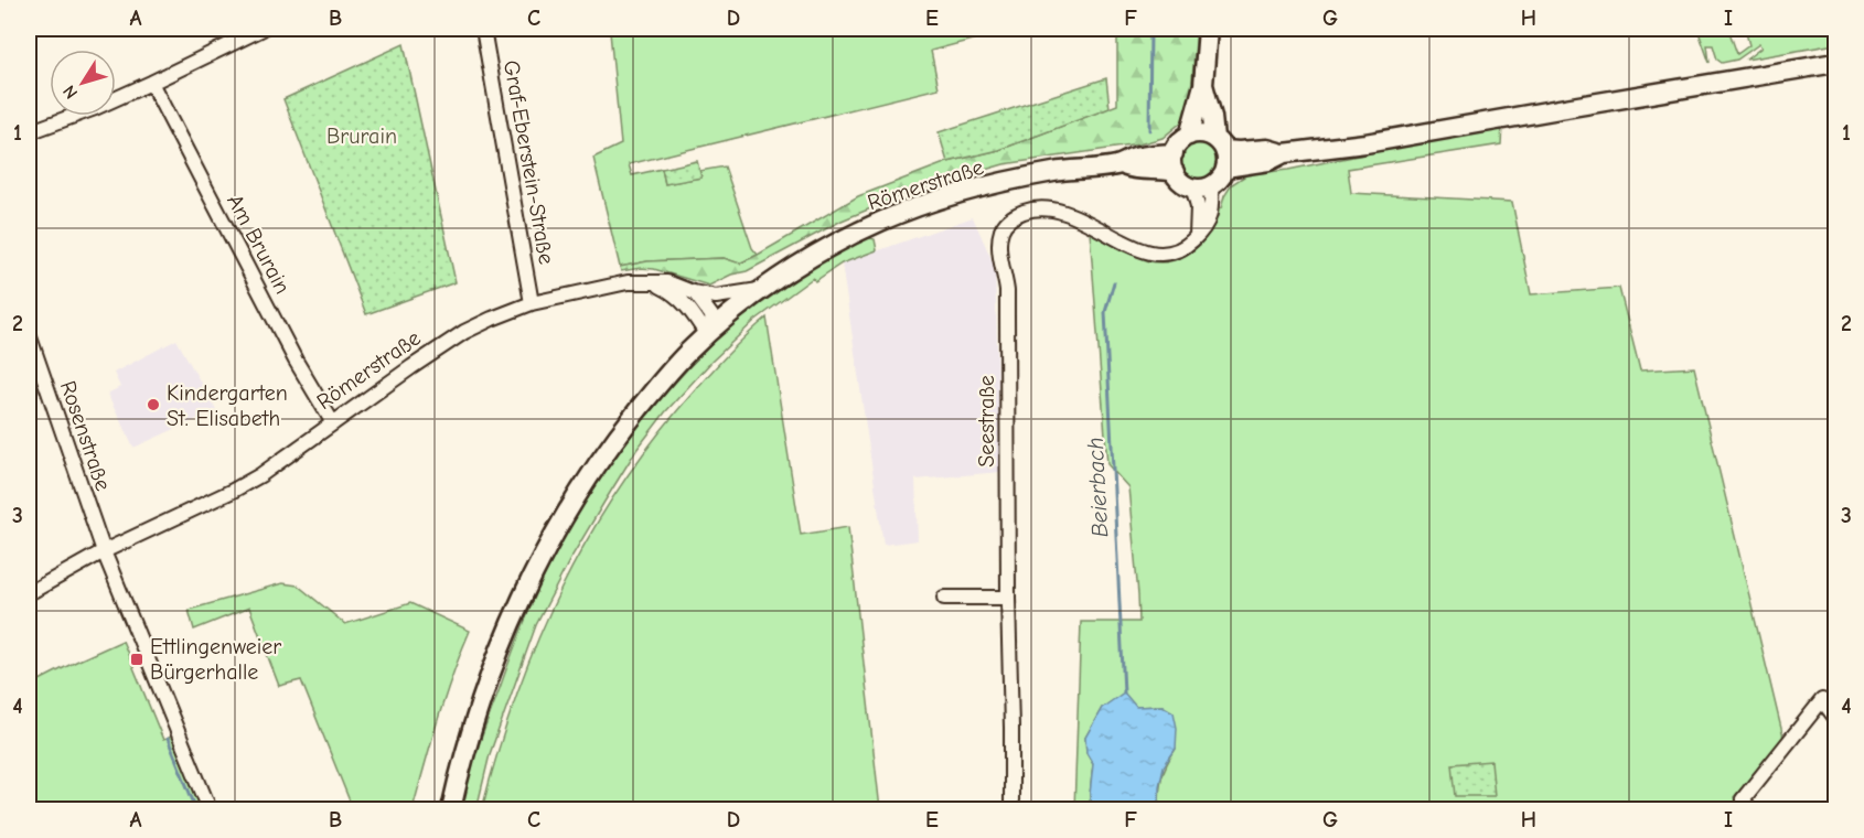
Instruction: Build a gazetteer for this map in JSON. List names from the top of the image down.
{
  "streets": {
    "main road": ["Römerstraße"],
    "street": [
      "Graf-Eberstein-Straße",
      "Am Brurain",
      "Seestraße",
      "Rosenstraße"
    ]
  },
  "crossings": [
    ["Graf-Eberstein-Straße", "Römerstraße"],
    ["Römerstraße", "Am Brurain"],
    ["Römerstraße", "Seestraße"],
    ["Römerstraße", "Rosenstraße"]
  ],
  "water": ["Beierbach"],
  "parks": ["Brurain"],
  "places": {
    "other": ["Kindergarten St. Elisabeth"],
    "transit": ["Ettlingenweier Bürgerhalle"]
  },
  "north": "bottom left",
  "grid": {
    "columns": [
      "A",
      "B",
      "C",
      "D",
      "E",
      "F",
      "G",
      "H",
      "I"
    ],
    "rows": [
      "1",
      "2",
      "3",
      "4"
    ]
  }
}
